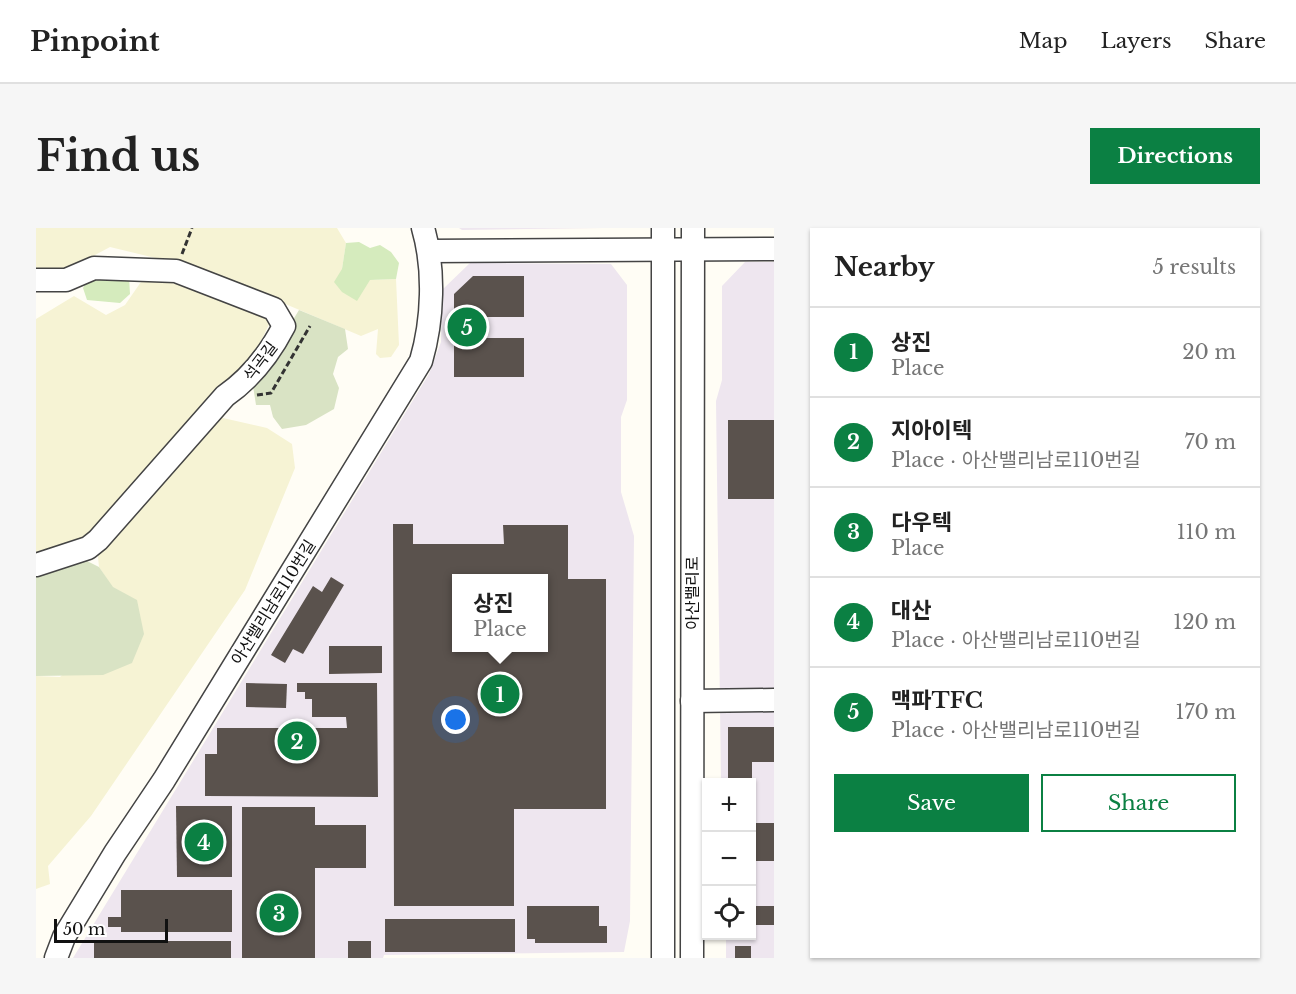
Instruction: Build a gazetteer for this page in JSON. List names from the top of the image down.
{
  "streets": {
    "street": ["석곡길", "아산밸리로", "아산밸리남로110번길"]
  },
  "scale_bar": "50 m",
  "page": {
    "header": "Pinpoint",
    "nav": ["Map", "Layers", "Share"],
    "buttons": [
      "Directions",
      ["Save", "Share"]
    ],
    "title": "Find us",
    "heading": ["Nearby", "5 results"],
    "pins": [
      "5",
      "1",
      "2",
      "4",
      "3"
    ],
    "list": [
      {
        "mark": "1",
        "name": "상진",
        "note": "Place",
        "value": "20 m"
      },
      {
        "mark": "2",
        "name": "지아이텍",
        "note": "Place · 아산밸리남로110번길",
        "value": "70 m"
      },
      {
        "mark": "3",
        "name": "다우텍",
        "note": "Place",
        "value": "110 m"
      },
      {
        "mark": "4",
        "name": "대산",
        "note": "Place · 아산밸리남로110번길",
        "value": "120 m"
      },
      {
        "mark": "5",
        "name": "맥파TFC",
        "note": "Place · 아산밸리남로110번길",
        "value": "170 m"
      }
    ],
    "popup": ["상진", "Place"],
    "map_buttons": ["+", "−"],
    "scale": "50 m"
  }
}
